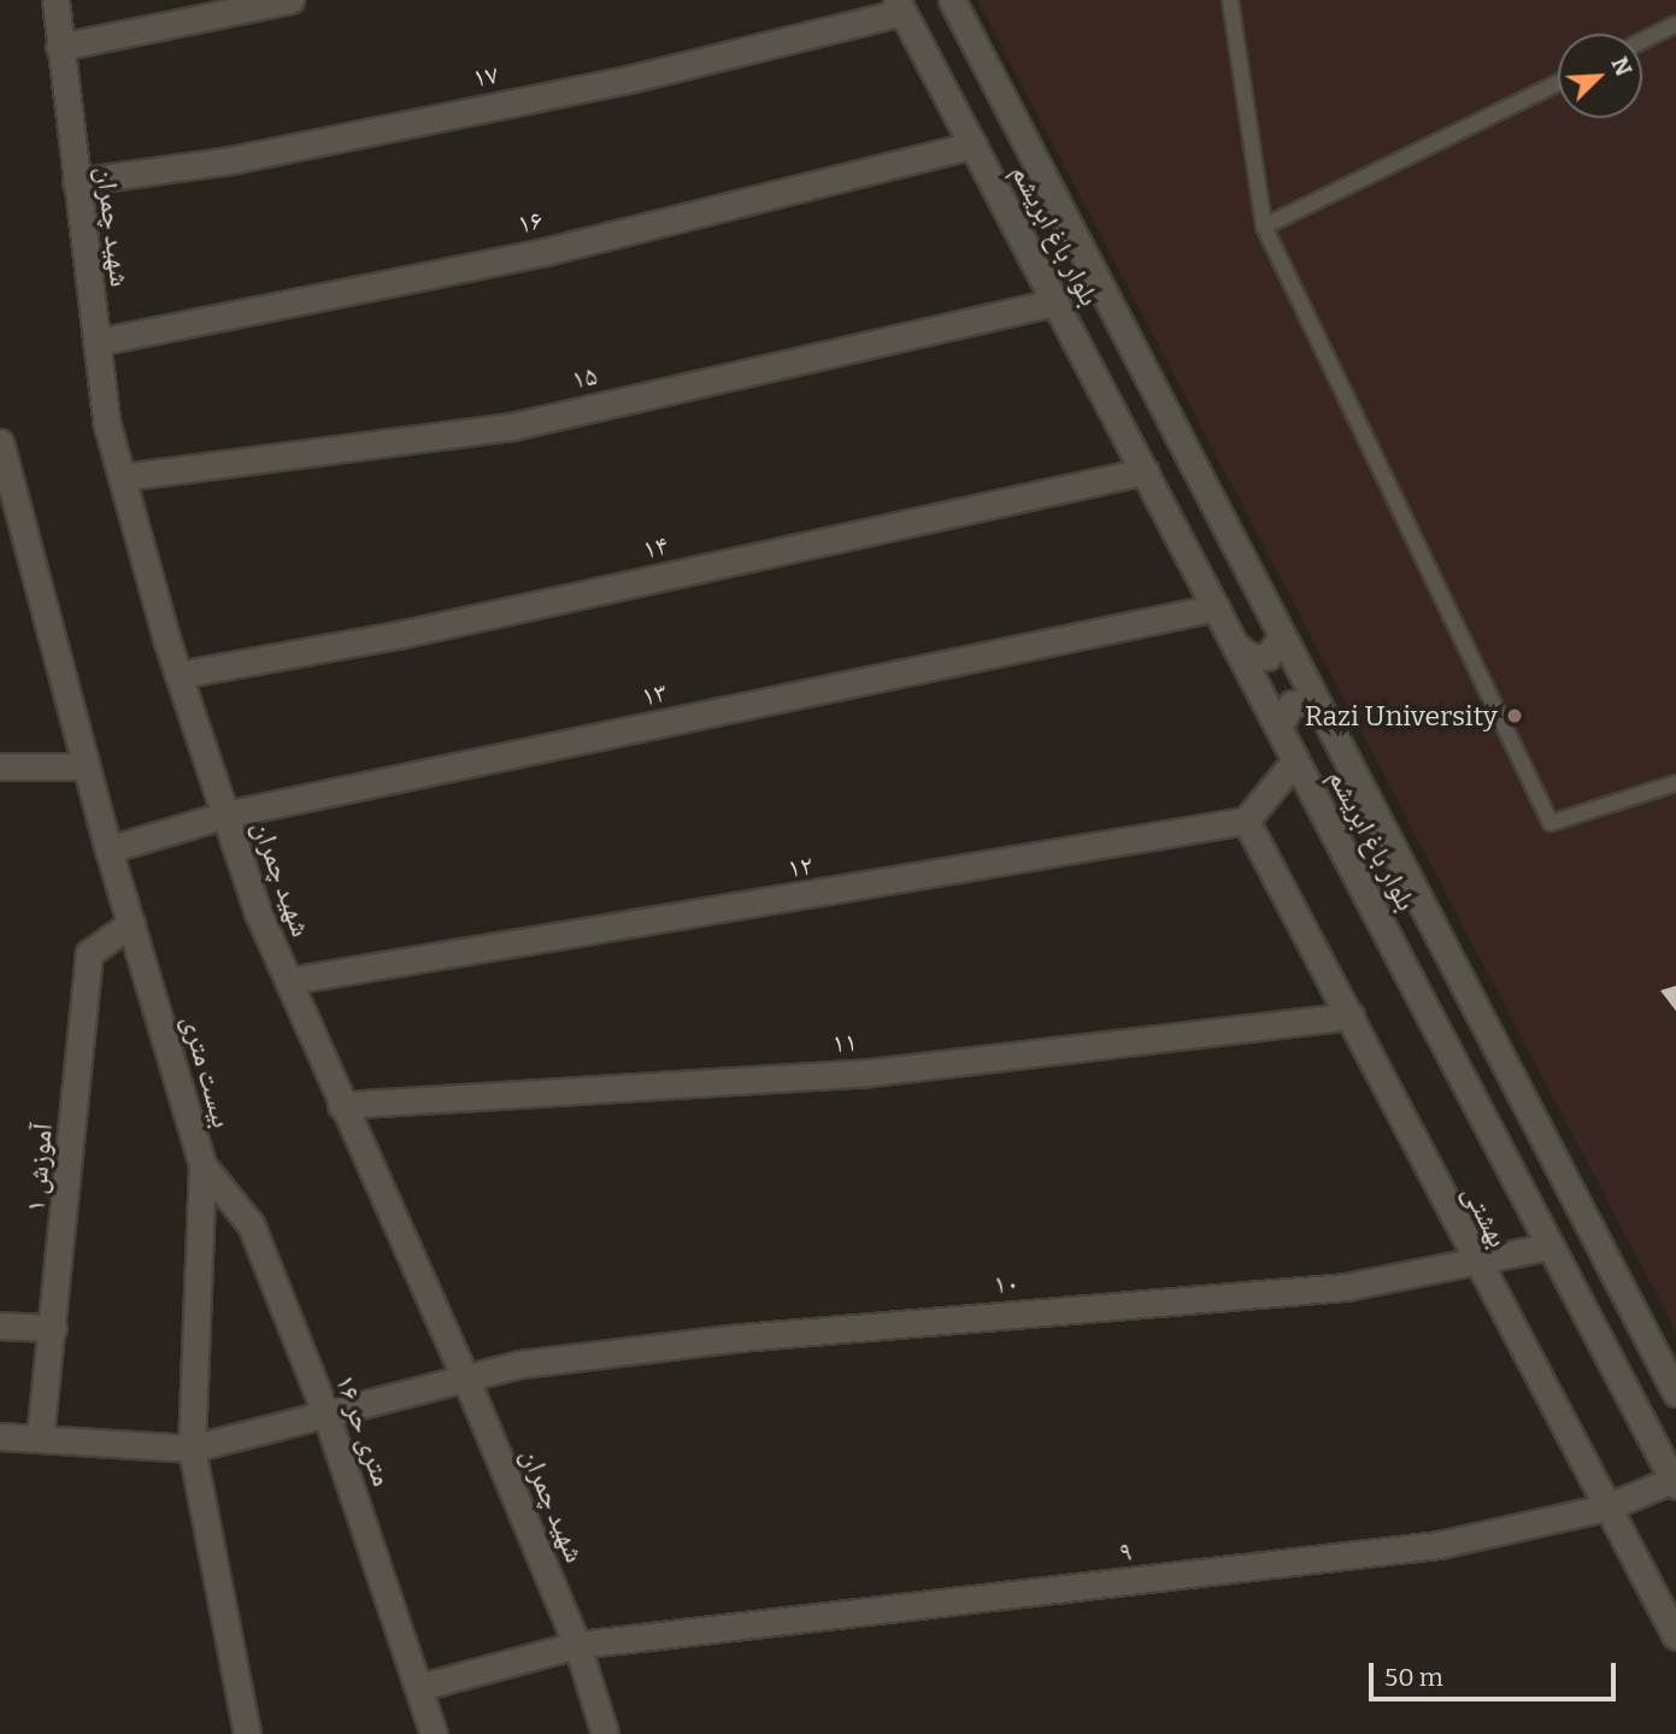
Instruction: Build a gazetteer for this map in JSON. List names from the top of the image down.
{
  "streets": {
    "street": [
      "۱۷",
      "۱۶",
      "شهید چمران",
      "بلوار باغ ابریشم",
      "۱۵",
      "۱۴",
      "۱۳",
      "۱۲",
      "۱۱",
      "بیست متری",
      "آموزش ۱",
      "بهشتی",
      "۱۰",
      "۱۶ متری حر",
      "۹"
    ]
  },
  "crossings": [
    ["۱۷", "شهید چمران"],
    ["۱۷", "بلوار باغ ابریشم"],
    ["۱۶", "شهید چمران"],
    ["۱۶", "بلوار باغ ابریشم"],
    ["شهید چمران", "۱۵"],
    ["شهید چمران", "۱۴"],
    ["شهید چمران", "۱۳"],
    ["شهید چمران", "۱۲"],
    ["شهید چمران", "۱۱"],
    ["شهید چمران", "۱۰"],
    ["شهید چمران", "۹"],
    ["بلوار باغ ابریشم", "۱۵"],
    ["بلوار باغ ابریشم", "۱۴"],
    ["بلوار باغ ابریشم", "۱۳"],
    ["بلوار باغ ابریشم", "۱۰"],
    ["بلوار باغ ابریشم", "۹"],
    ["۱۳", "بیست متری"],
    ["۱۲", "بهشتی"],
    ["۱۱", "بهشتی"],
    ["بیست متری", "آموزش ۱"],
    ["بیست متری", "۱۰"],
    ["بیست متری", "۱۶ متری حر"],
    ["آموزش ۱", "۱۰"],
    ["بهشتی", "۱۰"],
    ["بهشتی", "۹"],
    ["۱۰", "۱۶ متری حر"],
    ["۱۶ متری حر", "۹"]
  ],
  "places": ["Razi University"],
  "scale_bar": "50 m",
  "north": "top right"
}
